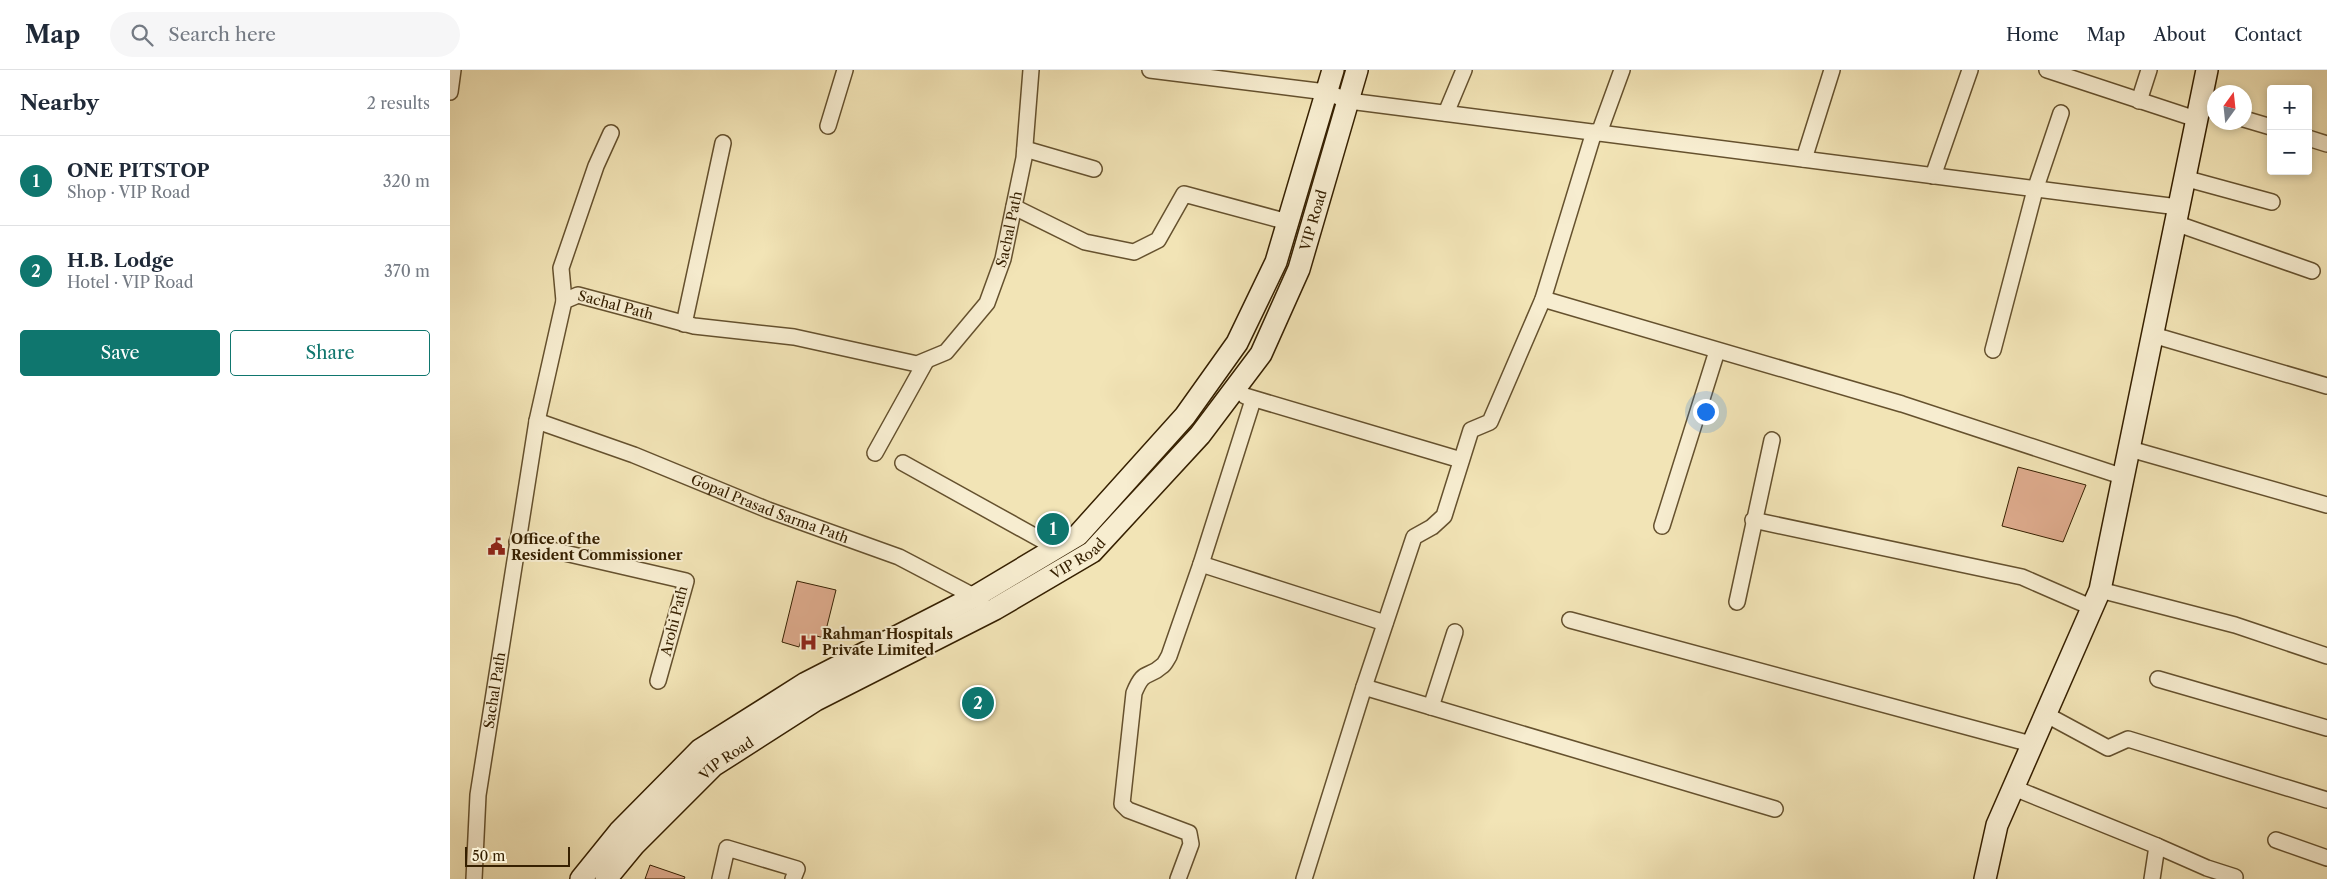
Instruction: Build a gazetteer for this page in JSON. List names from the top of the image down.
{
  "streets": {
    "main road": ["VIP Road"],
    "street": ["Sachal Path", "Gopal Prasad Sarma Path", "Arohi Path"]
  },
  "crossings": [
    ["VIP Road", "Gopal Prasad Sarma Path"],
    ["Sachal Path", "Gopal Prasad Sarma Path"],
    ["Sachal Path", "Arohi Path"]
  ],
  "places": {
    "public building": ["Office of the Resident Commissioner"],
    "hospital": ["Rahman Hospitals Private Limited"]
  },
  "scale_bar": "50 m",
  "north": "top",
  "page": {
    "header": "Map",
    "search": "Search here",
    "nav": [
      "Home",
      "Map",
      "About",
      "Contact"
    ],
    "heading": ["Nearby", "2 results"],
    "map_buttons": ["+", "−"],
    "list": [
      {
        "mark": "1",
        "name": "ONE PITSTOP",
        "note": "Shop · VIP Road",
        "value": "320 m"
      },
      {
        "mark": "2",
        "name": "H.B. Lodge",
        "note": "Hotel · VIP Road",
        "value": "370 m"
      }
    ],
    "buttons": ["Save", "Share"],
    "pins": ["1", "2"],
    "scale": "50 m"
  }
}
